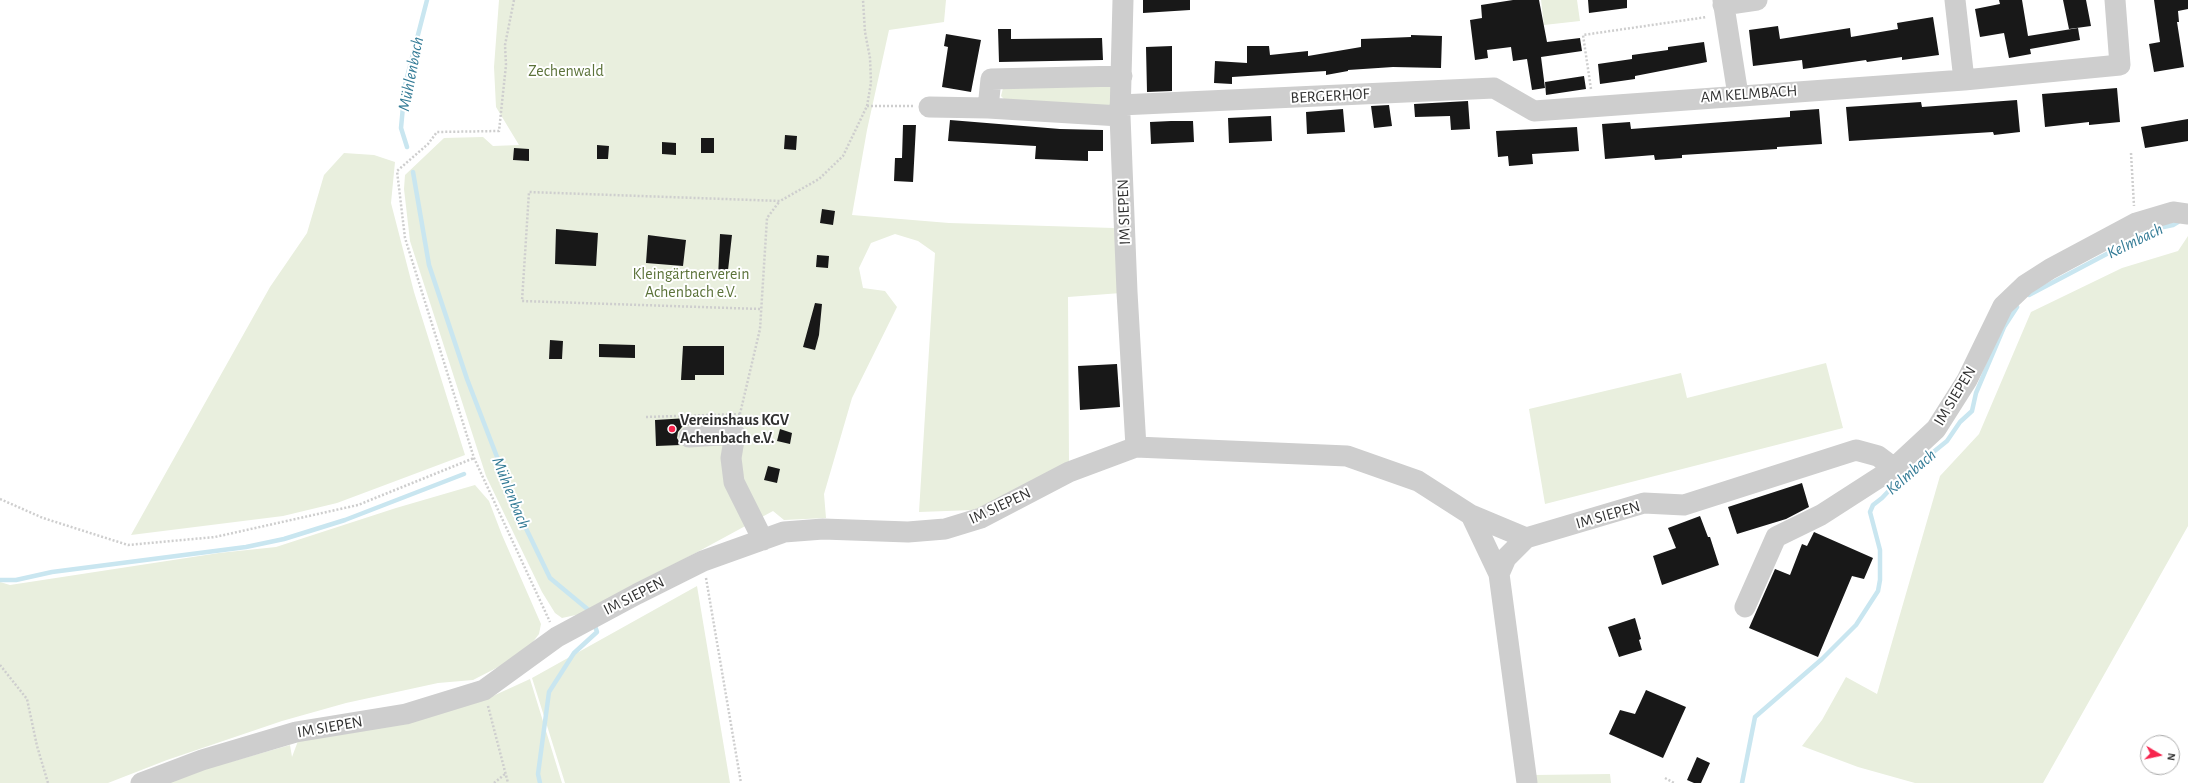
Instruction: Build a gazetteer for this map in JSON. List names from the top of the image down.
{
  "streets": {
    "street": ["AM KELMBACH", "BERGERHOF", "IM SIEPEN"]
  },
  "crossings": [
    ["AM KELMBACH", "BERGERHOF"],
    ["BERGERHOF", "IM SIEPEN"]
  ],
  "water": ["Mühlenbach", "Kelmbach"],
  "parks": ["Zechenwald", "Kleingärtnerverein Achenbach e.V."],
  "places": ["Vereinshaus KGV Achenbach e.V."],
  "north": "right"
}
